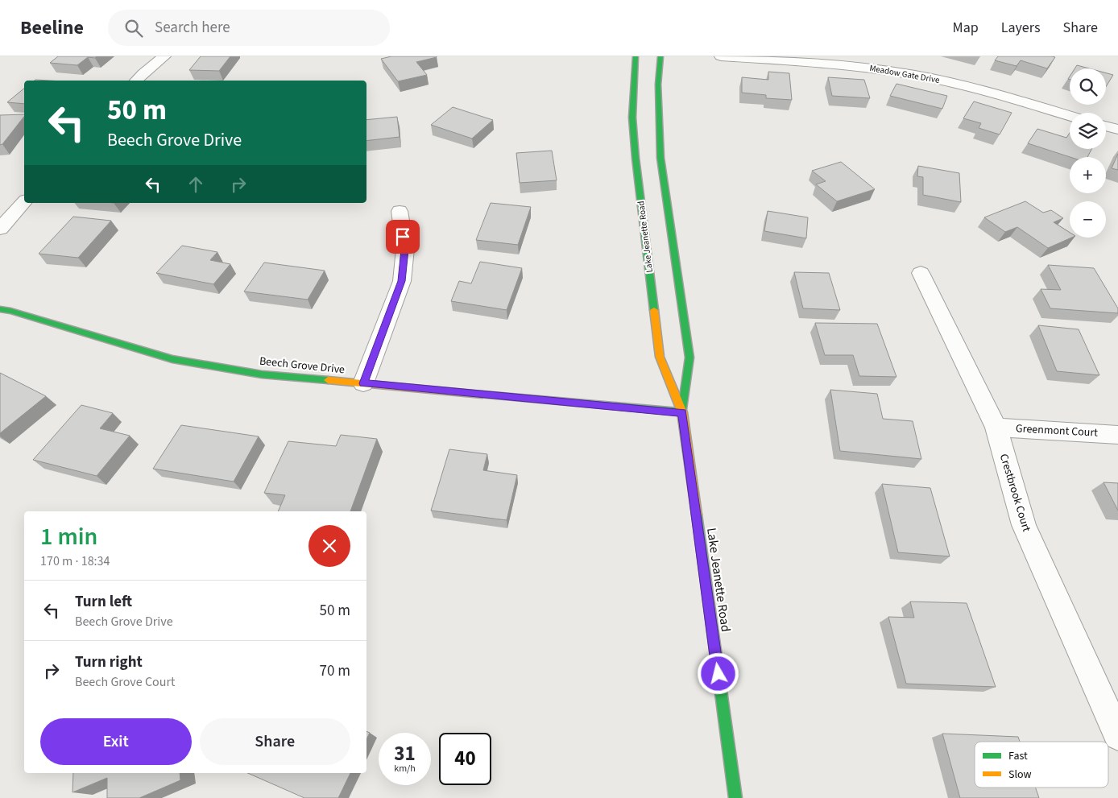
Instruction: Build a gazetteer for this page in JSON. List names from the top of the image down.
{
  "streets": {
    "street": [
      "Meadow Gate Drive",
      "Lake Jeanette Road",
      "Beech Grove Drive",
      "Greenmont Court",
      "Crestbrook Court"
    ]
  },
  "crossings": [
    ["Lake Jeanette Road", "Beech Grove Drive"],
    ["Greenmont Court", "Crestbrook Court"]
  ],
  "legend": ["Fast", "Slow"],
  "page": {
    "header": "Beeline",
    "search": "Search here",
    "nav": ["Map", "Layers", "Share"],
    "map_buttons": ["+", "−"],
    "turn": ["50 m", "Beech Grove Drive"],
    "heading": ["1 min", "170 m · 18:34"],
    "list": [
      {
        "name": "Turn left",
        "note": "Beech Grove Drive",
        "value": "50 m"
      },
      {
        "name": "Turn right",
        "note": "Beech Grove Court",
        "value": "70 m"
      }
    ],
    "buttons": ["Exit", "Share"],
    "speed": "31 km/h",
    "limit": "40"
  }
}
